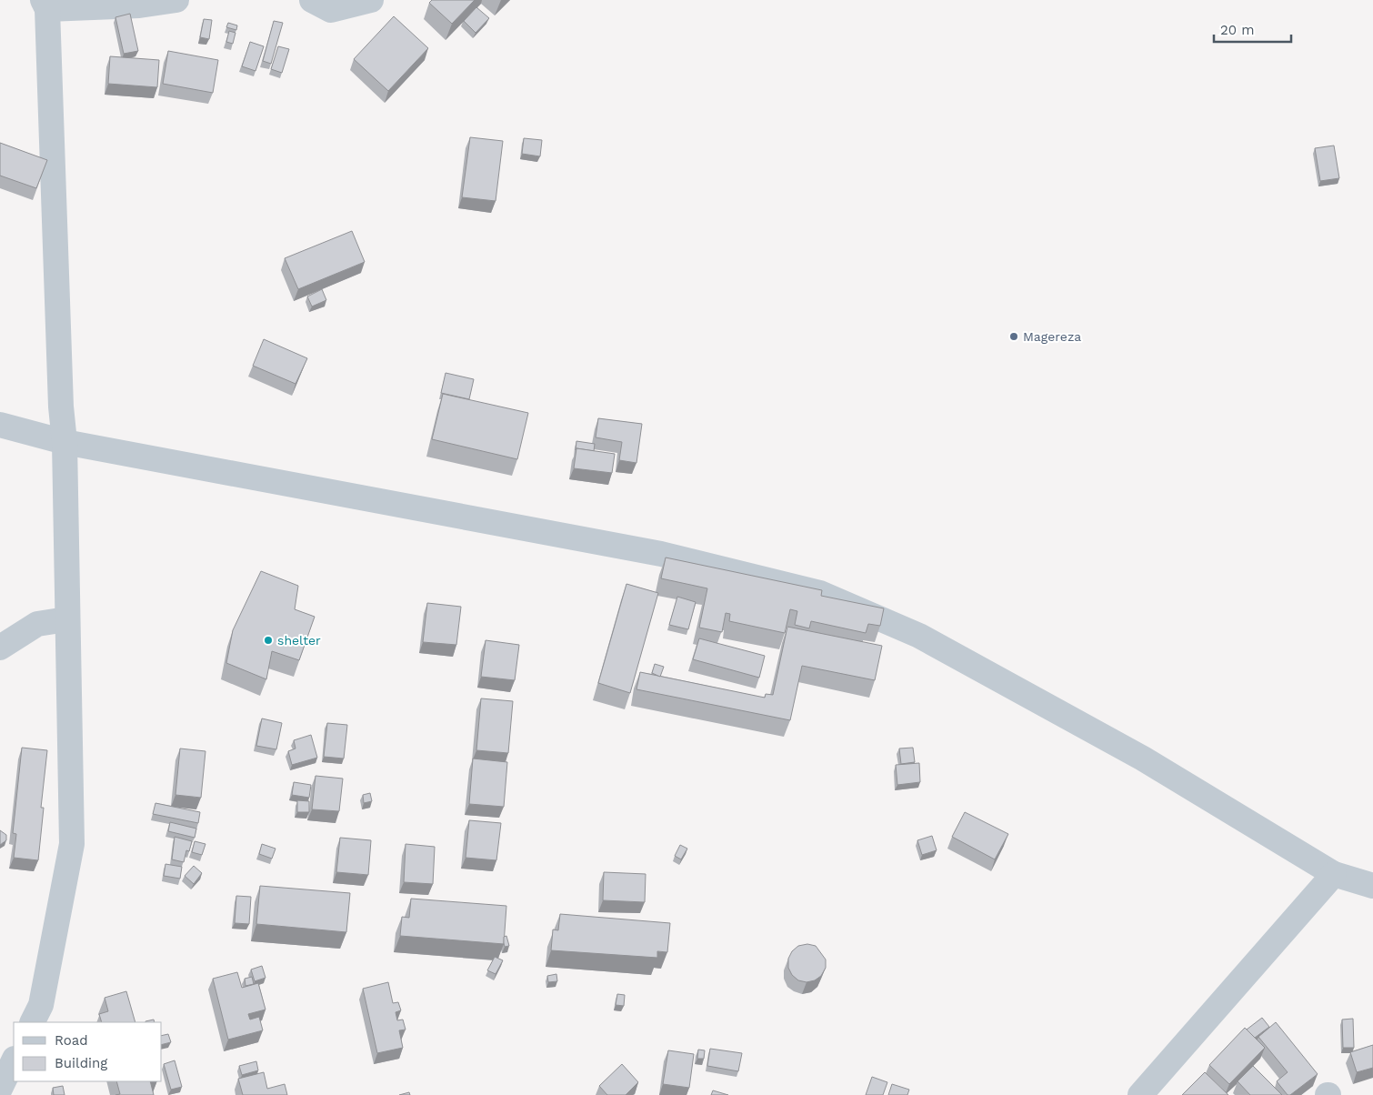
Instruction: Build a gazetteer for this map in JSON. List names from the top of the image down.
{
  "places": ["Magereza", "shelter"],
  "legend": ["Road", "Building"],
  "scale_bar": "20 m"
}
